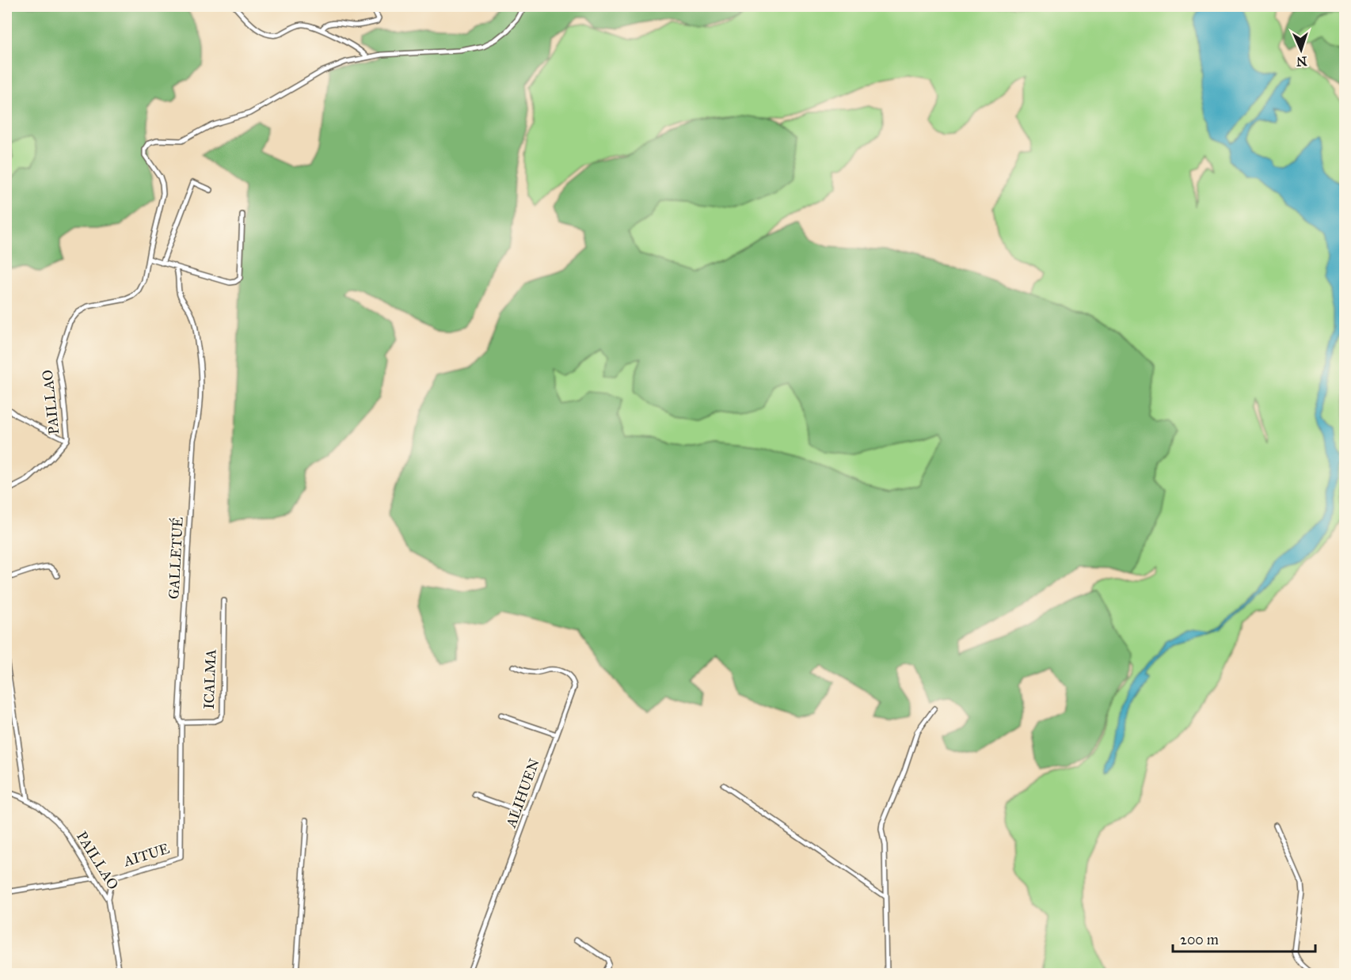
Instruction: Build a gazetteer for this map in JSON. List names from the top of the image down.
{
  "streets": {
    "street": [
      "PAILLAO",
      "GALLETUÉ",
      "ICALMA",
      "ALIHUEN",
      "AITUE"
    ]
  },
  "crossings": [
    ["PAILLAO", "AITUE"],
    ["GALLETUÉ", "ICALMA"],
    ["GALLETUÉ", "AITUE"]
  ],
  "scale_bar": "200 m",
  "north": "bottom"
}
